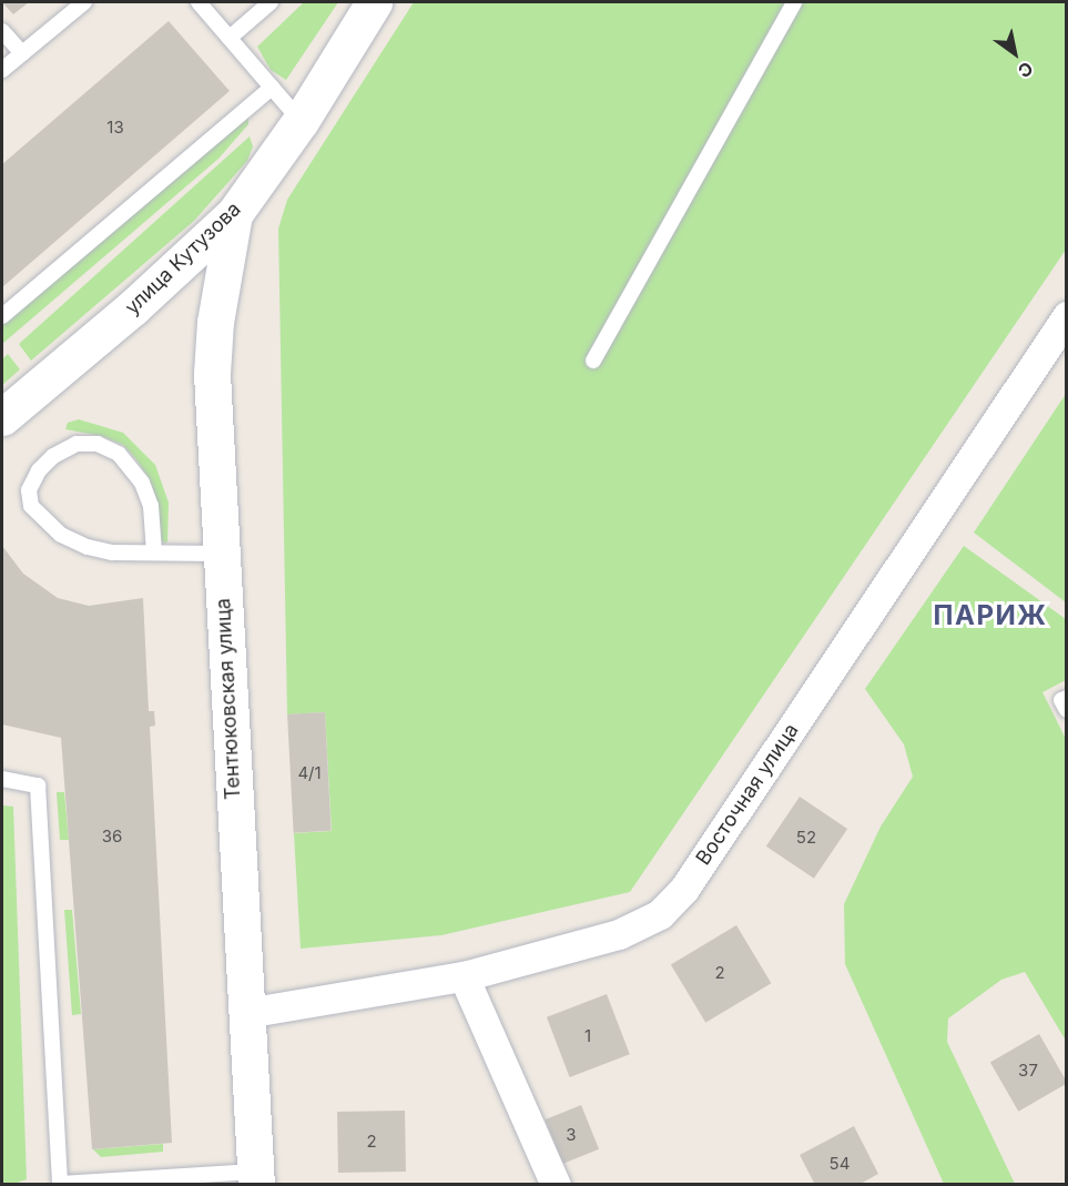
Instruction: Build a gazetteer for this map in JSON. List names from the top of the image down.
{
  "streets": {
    "street": ["улица Кутузова", "Тентюковская улица", "Восточная улица"]
  },
  "crossings": [
    ["улица Кутузова", "Тентюковская улица"],
    ["Тентюковская улица", "Восточная улица"]
  ],
  "districts": ["ПАРИЖ"],
  "house_numbers": [
    "13",
    "4/1",
    "36",
    "52",
    "2",
    "1",
    "37",
    "3",
    "2",
    "54"
  ],
  "north": "bottom right"
}
